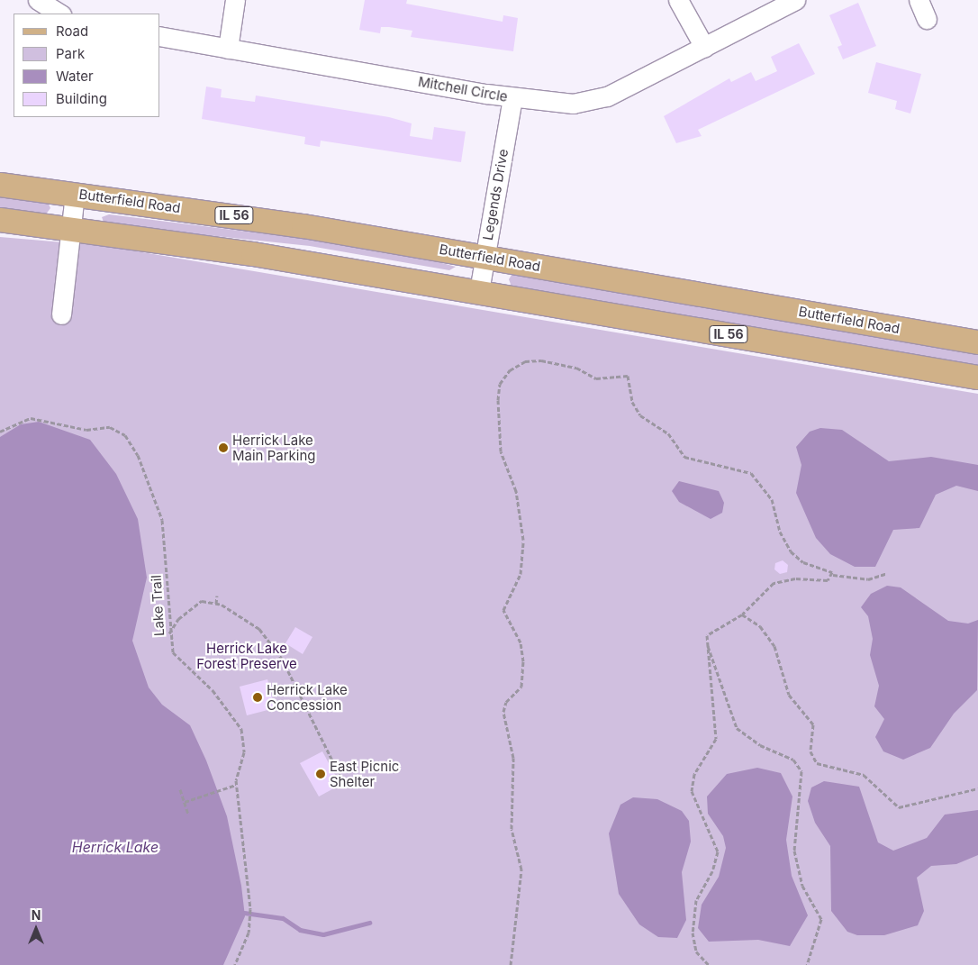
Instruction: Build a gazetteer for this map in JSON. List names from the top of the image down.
{
  "streets": {
    "main road": ["Butterfield Road", "IL 56"],
    "street": ["Mitchell Circle", "Legends Drive"],
    "path": ["Lake Trail"]
  },
  "crossings": [
    ["Mitchell Circle", "Legends Drive"],
    ["Legends Drive", "Butterfield Road"],
    ["Legends Drive", "IL 56"]
  ],
  "water": ["Herrick Lake"],
  "parks": ["Herrick Lake Forest Preserve"],
  "places": ["Herrick Lake Main Parking", "Herrick Lake Concession", "East Picnic Shelter"],
  "legend": [
    "Road",
    "Park",
    "Water",
    "Building"
  ],
  "north": "top"
}
